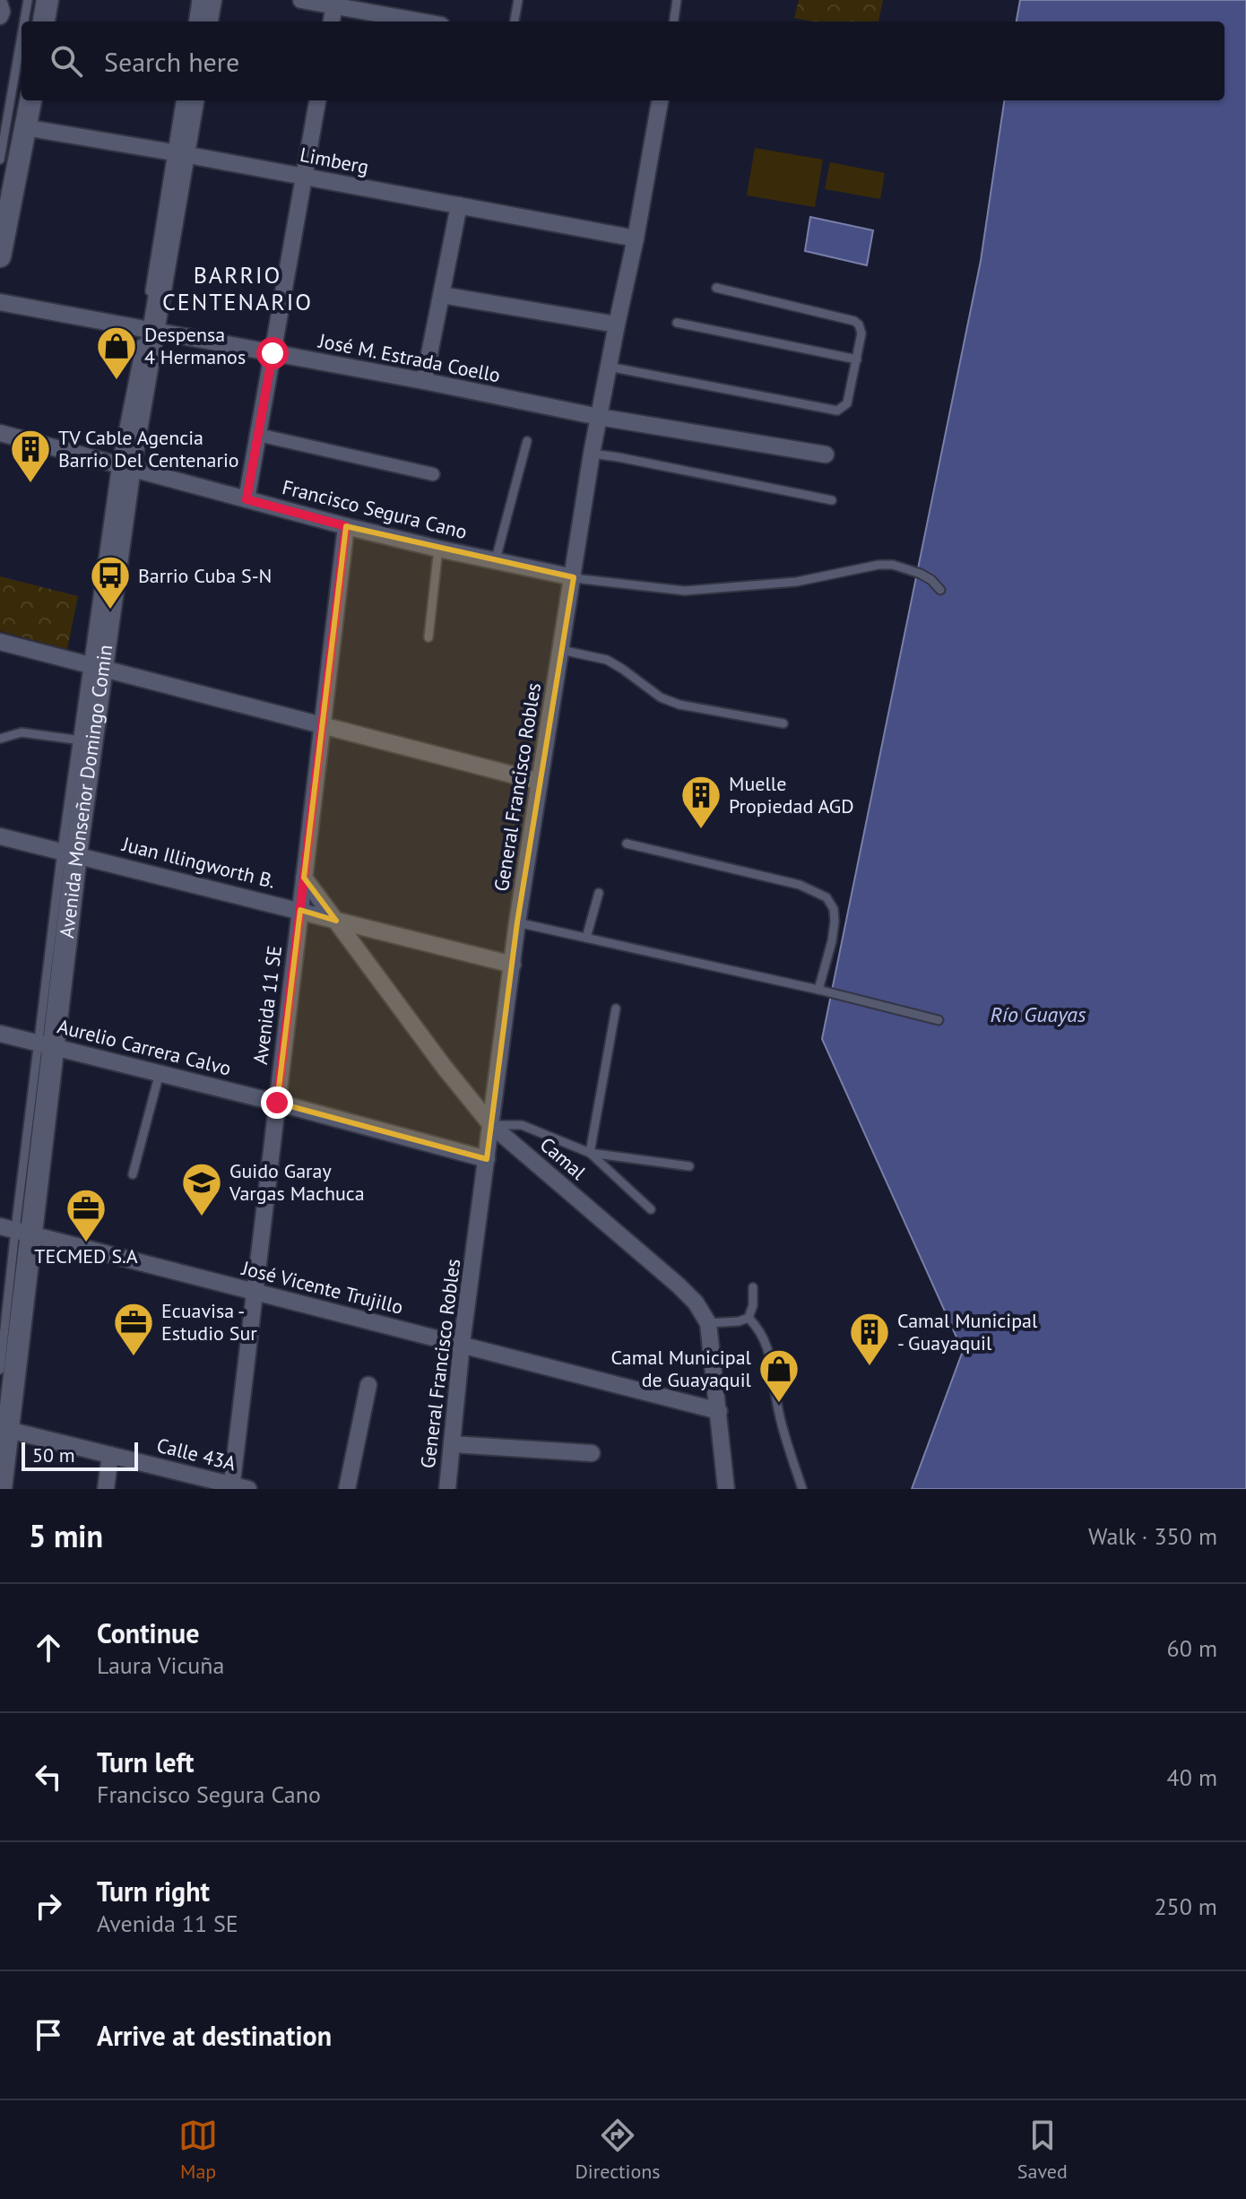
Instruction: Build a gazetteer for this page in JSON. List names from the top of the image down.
{
  "streets": {
    "main road": ["Avenida Monseñor Domingo Comin"],
    "street": [
      "Limberg",
      "José M. Estrada Coello",
      "Francisco Segura Cano",
      "General Francisco Robles",
      "Juan Illingworth B.",
      "Avenida 11 SE",
      "Aurelio Carrera Calvo",
      "Camal",
      "José Vicente Trujillo",
      "Calle 43A"
    ]
  },
  "crossings": [
    ["Limberg", "General Francisco Robles"],
    ["Limberg", "Avenida Monseñor Domingo Comin"],
    ["José M. Estrada Coello", "General Francisco Robles"],
    ["José M. Estrada Coello", "Avenida Monseñor Domingo Comin"],
    ["Francisco Segura Cano", "General Francisco Robles"],
    ["Francisco Segura Cano", "Avenida Monseñor Domingo Comin"],
    ["Francisco Segura Cano", "Avenida 11 SE"],
    ["General Francisco Robles", "Juan Illingworth B."],
    ["General Francisco Robles", "Aurelio Carrera Calvo"],
    ["General Francisco Robles", "Camal"],
    ["General Francisco Robles", "José Vicente Trujillo"],
    ["Avenida Monseñor Domingo Comin", "Juan Illingworth B."],
    ["Avenida Monseñor Domingo Comin", "Aurelio Carrera Calvo"],
    ["Avenida Monseñor Domingo Comin", "José Vicente Trujillo"],
    ["Avenida Monseñor Domingo Comin", "Calle 43A"],
    ["Juan Illingworth B.", "Avenida 11 SE"],
    ["Juan Illingworth B.", "Camal"],
    ["Avenida 11 SE", "Aurelio Carrera Calvo"],
    ["Avenida 11 SE", "Camal"],
    ["Avenida 11 SE", "José Vicente Trujillo"],
    ["Avenida 11 SE", "Calle 43A"],
    ["Camal", "José Vicente Trujillo"]
  ],
  "districts": ["BARRIO CENTENARIO"],
  "water": ["Río Guayas"],
  "places": {
    "shop": ["Despensa 4 Hermanos", "Camal Municipal de Guayaquil"],
    "building": ["TV Cable Agencia Barrio Del Centenario", "Muelle Propiedad AGD", "Camal Municipal - Guayaquil"],
    "bus stop": ["Barrio Cuba S-N"],
    "school or university": ["Guido Garay Vargas Machuca"],
    "office": ["TECMED S.A", "Ecuavisa - Estudio Sur"]
  },
  "scale_bar": "50 m",
  "page": {
    "search": "Search here",
    "scale": "50 m",
    "heading": ["5 min", "Walk · 350 m"],
    "list": [
      ["Continue", "Laura Vicuña", "60 m"],
      ["Turn left", "Francisco Segura Cano", "40 m"],
      ["Turn right", "Avenida 11 SE", "250 m"],
      "Arrive at destination"
    ],
    "nav": ["Map", "Directions", "Saved"]
  }
}
